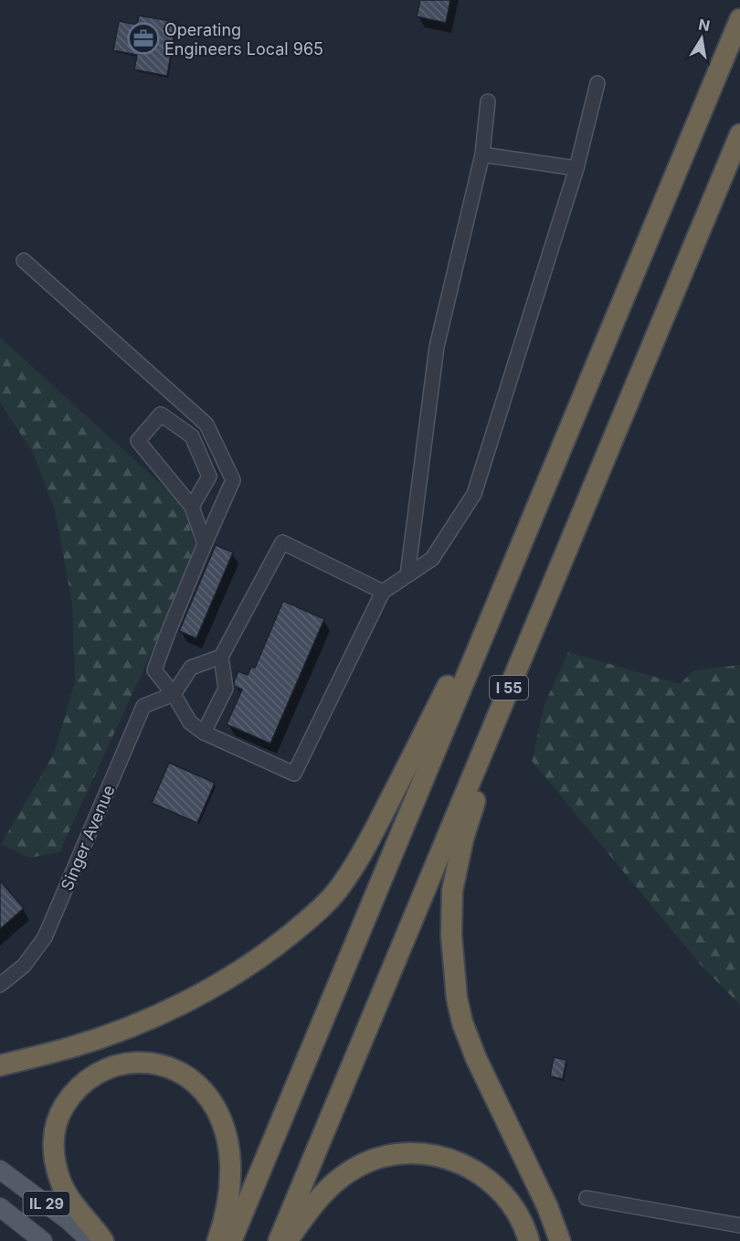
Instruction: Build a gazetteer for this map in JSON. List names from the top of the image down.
{
  "streets": {
    "highway": ["I 55"],
    "main road": ["IL 29"],
    "street": ["Singer Avenue"]
  },
  "places": {
    "office": ["Operating Engineers Local 965"]
  },
  "north": "top"
}
